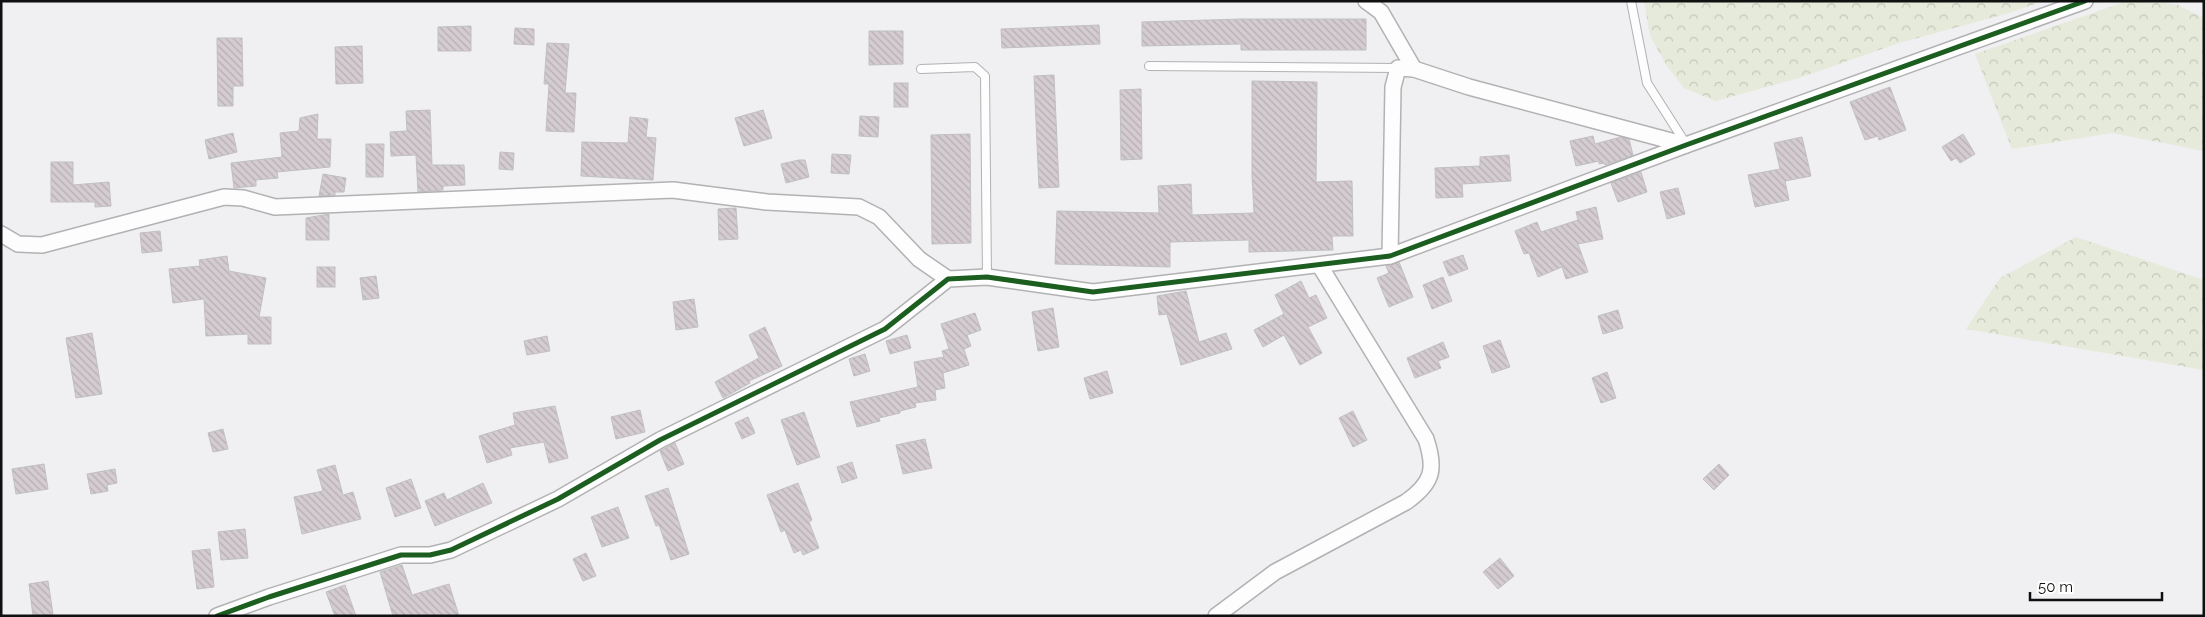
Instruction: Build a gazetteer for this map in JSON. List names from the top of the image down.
{
  "scale_bar": "50 m"
}
